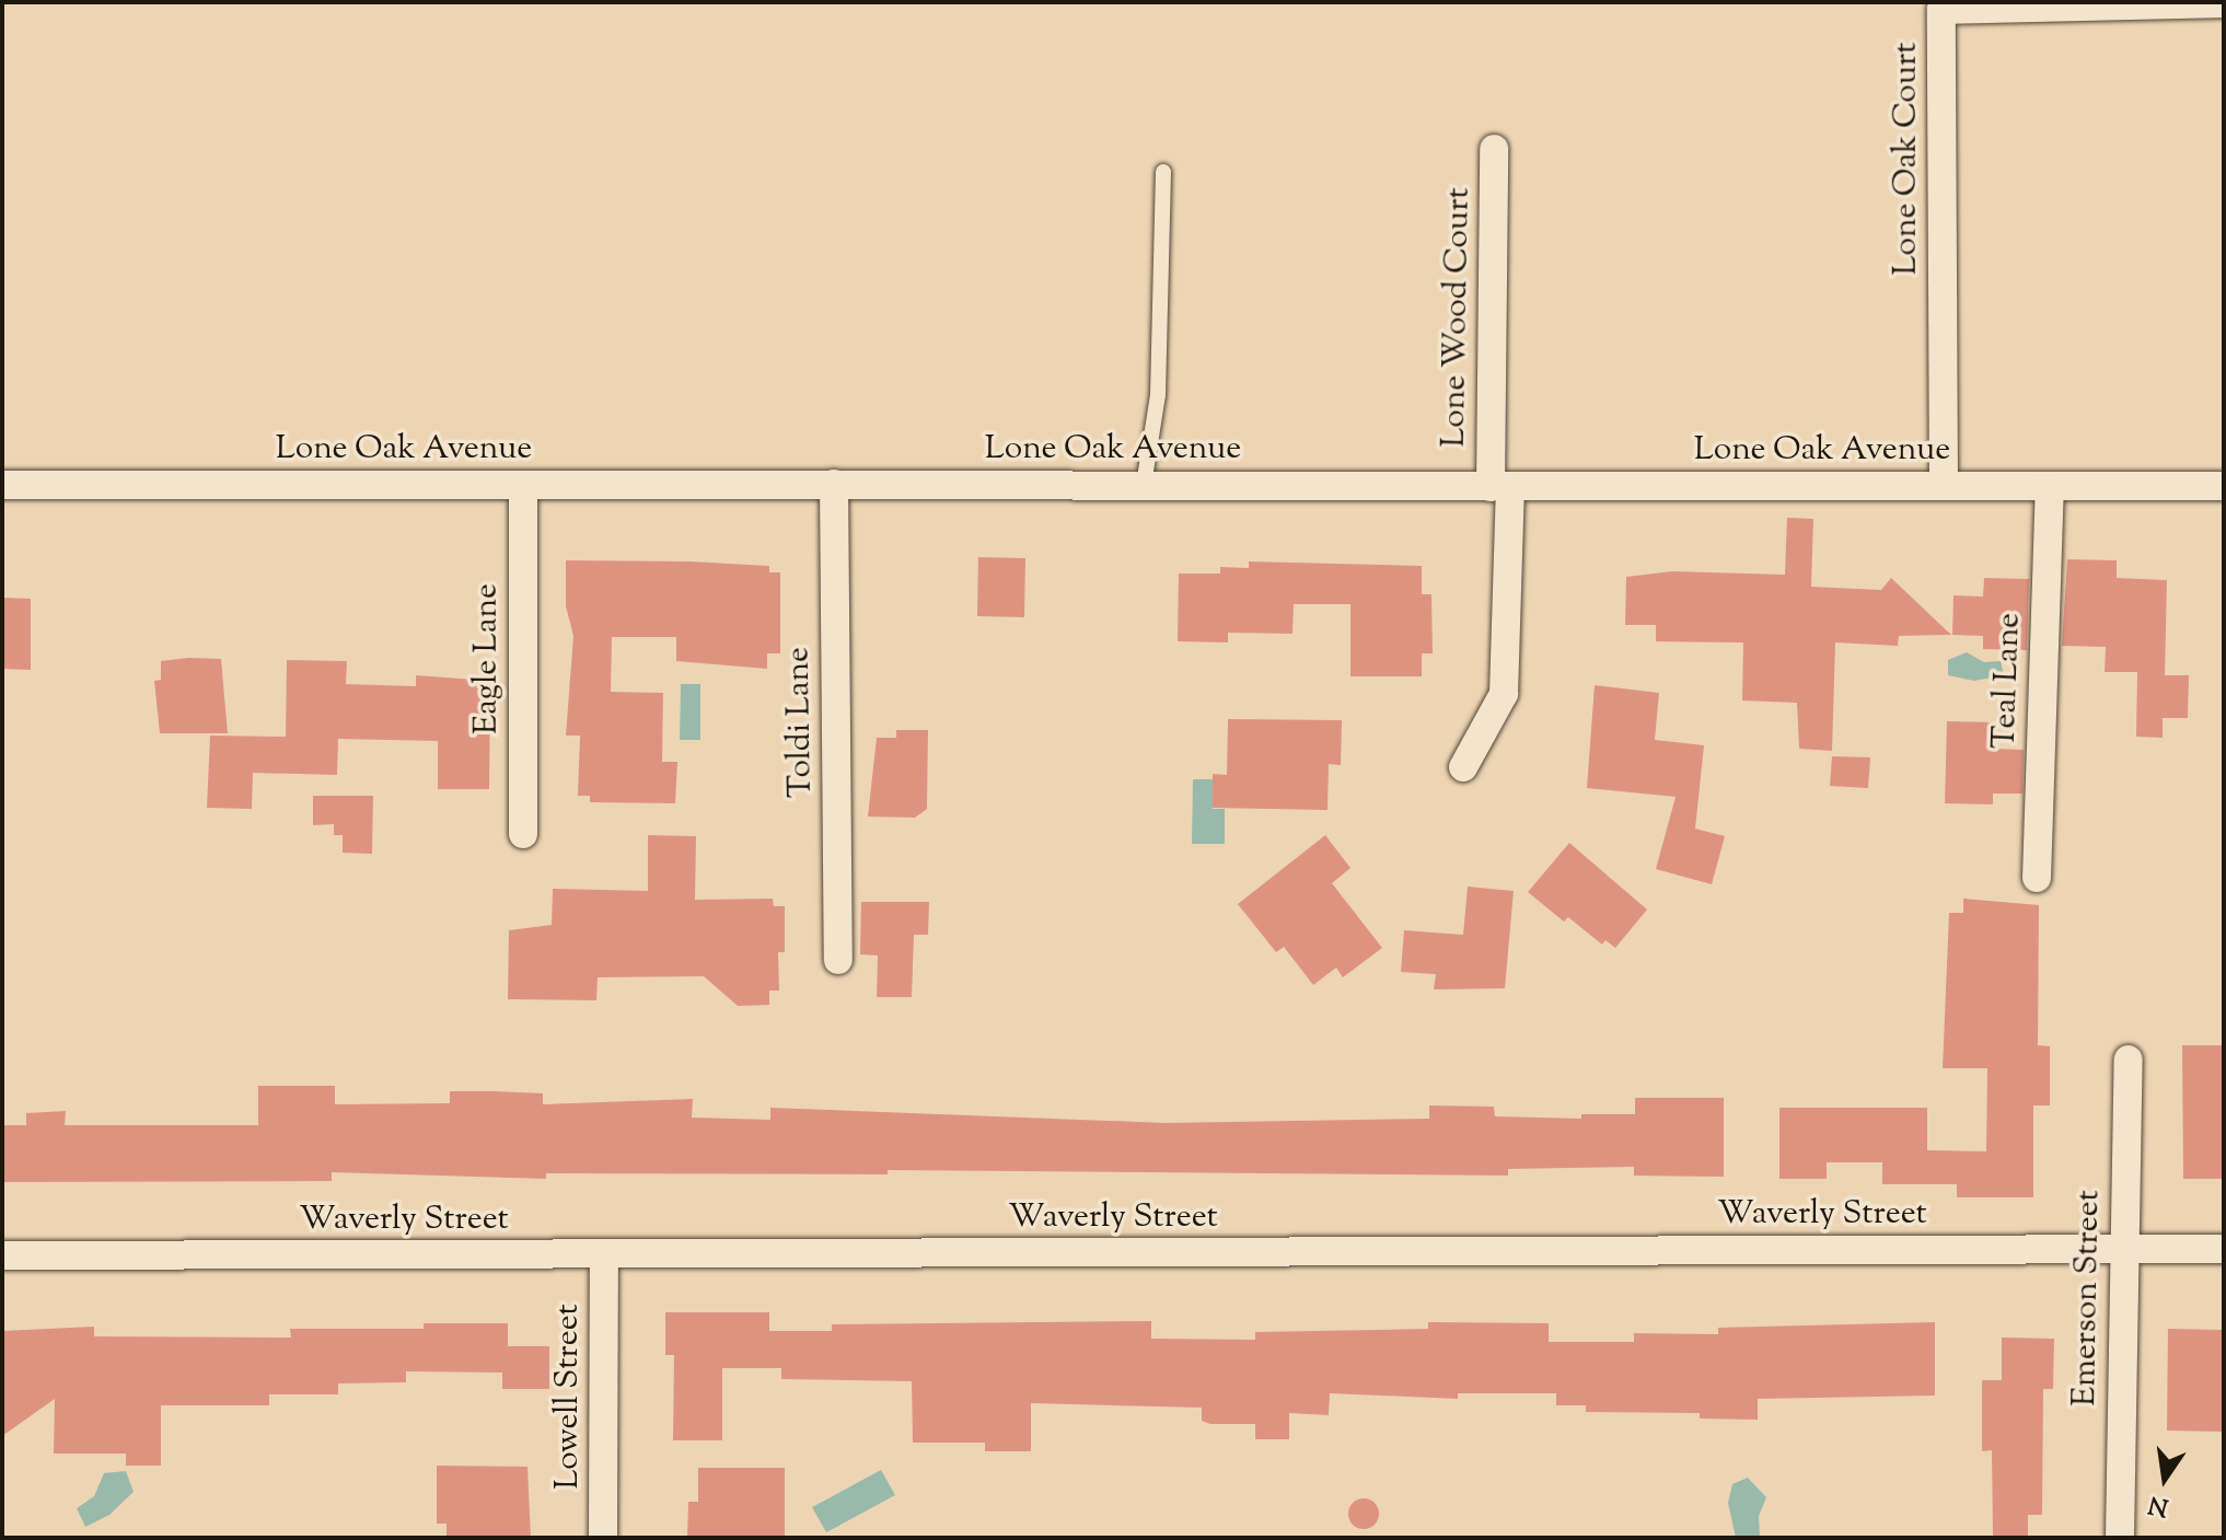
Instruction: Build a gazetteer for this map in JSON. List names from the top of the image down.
{
  "streets": {
    "street": [
      "Lone Oak Court",
      "Lone Wood Court",
      "Lone Oak Avenue",
      "Eagle Lane",
      "Teal Lane",
      "Toldi Lane",
      "Waverly Street",
      "Emerson Street",
      "Lowell Street"
    ]
  },
  "crossings": [
    ["Lone Oak Court", "Lone Oak Avenue"],
    ["Lone Wood Court", "Lone Oak Avenue"],
    ["Lone Oak Avenue", "Eagle Lane"],
    ["Lone Oak Avenue", "Teal Lane"],
    ["Lone Oak Avenue", "Toldi Lane"],
    ["Waverly Street", "Emerson Street"],
    ["Waverly Street", "Lowell Street"]
  ],
  "north": "bottom"
}
